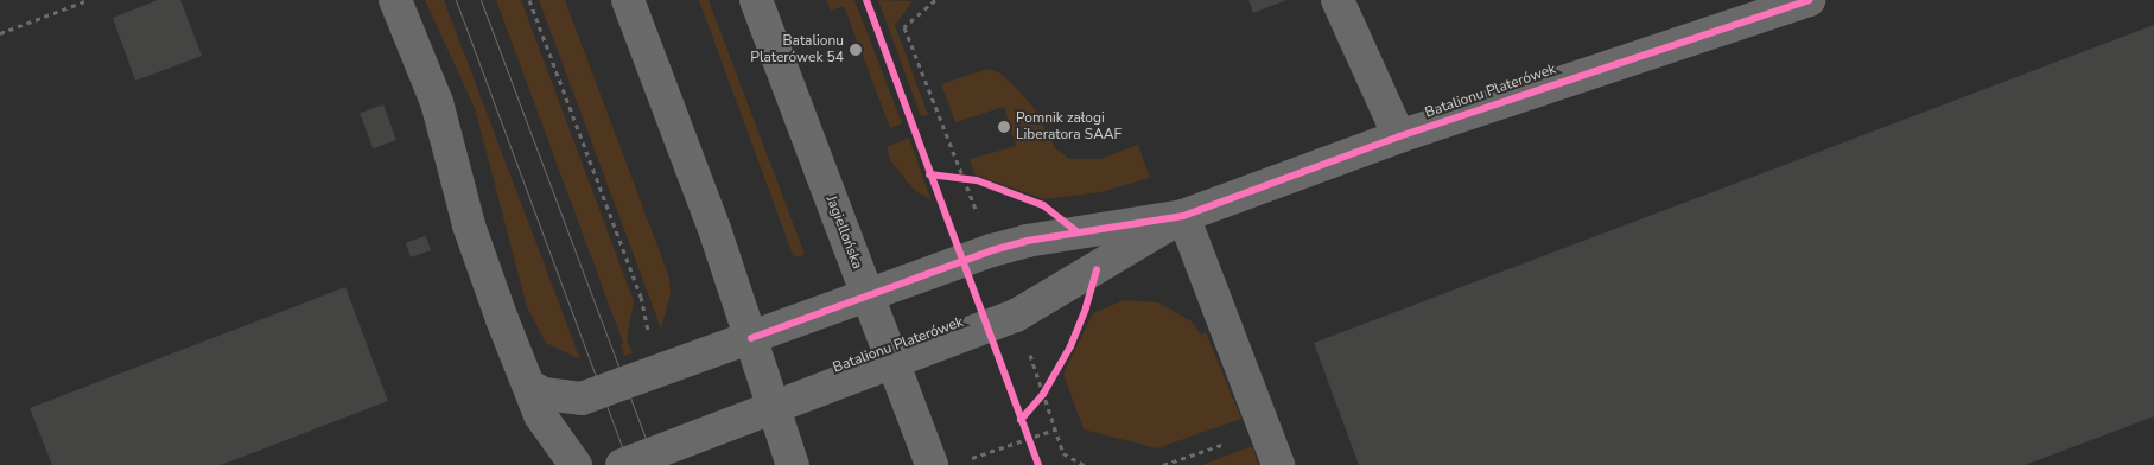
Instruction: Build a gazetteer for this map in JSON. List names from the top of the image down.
{
  "streets": {
    "main road": ["Jagiellońska"],
    "street": ["Batalionu Platerówek"]
  },
  "crossings": [
    ["Batalionu Platerówek", "Jagiellońska"]
  ],
  "places": ["Batalionu Platerówek 54", "Pomnik załogi Liberatora SAAF"]
}
